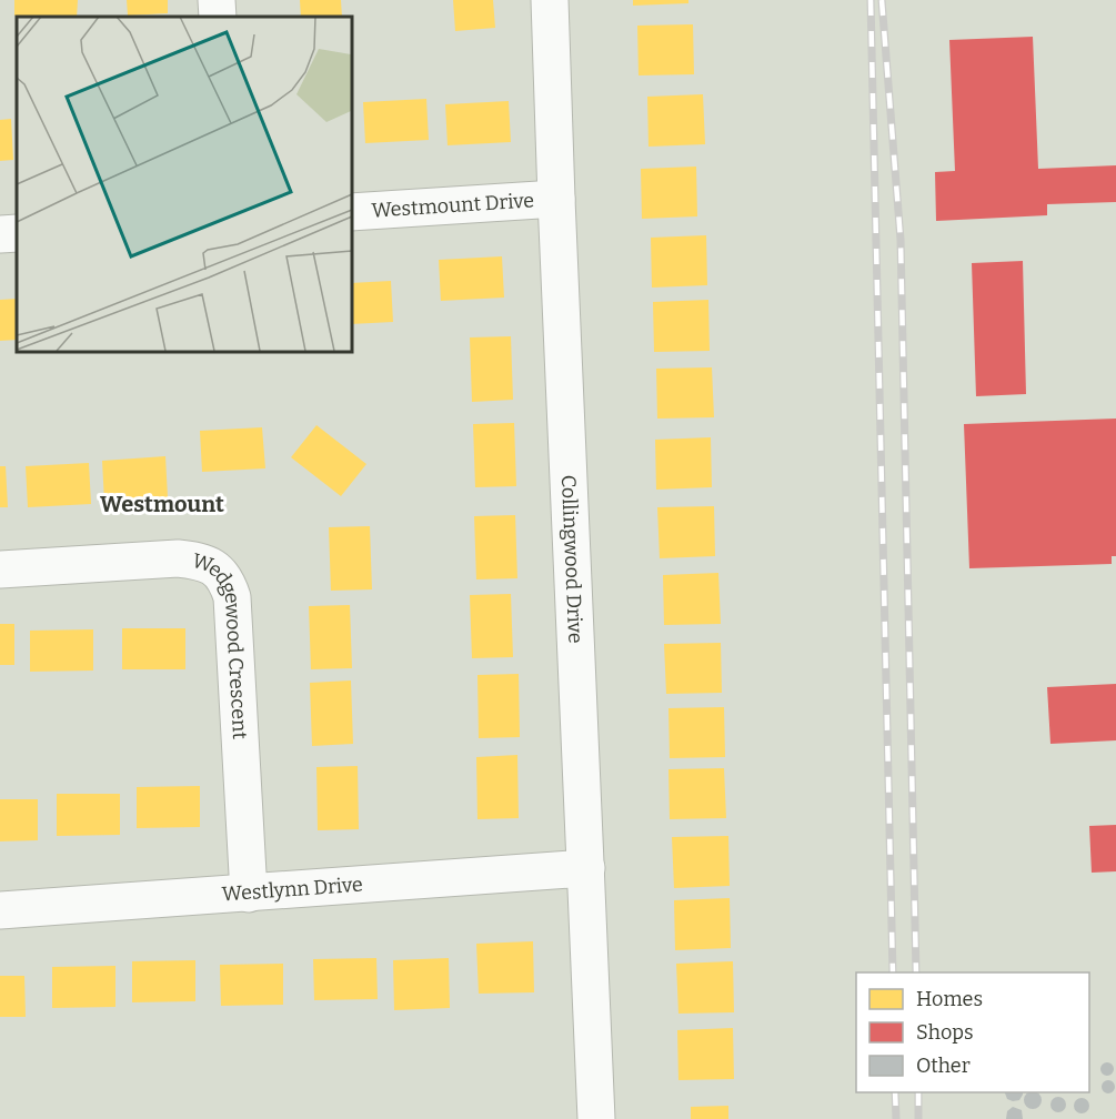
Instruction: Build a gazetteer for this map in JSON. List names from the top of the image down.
{
  "streets": {
    "street": [
      "Westmount Drive",
      "Collingwood Drive",
      "Wedgewood Crescent",
      "Westlynn Drive"
    ]
  },
  "crossings": [
    ["Westmount Drive", "Collingwood Drive"],
    ["Collingwood Drive", "Westlynn Drive"],
    ["Wedgewood Crescent", "Westlynn Drive"]
  ],
  "districts": ["Westmount"],
  "legend": ["Homes", "Shops", "Other"]
}
